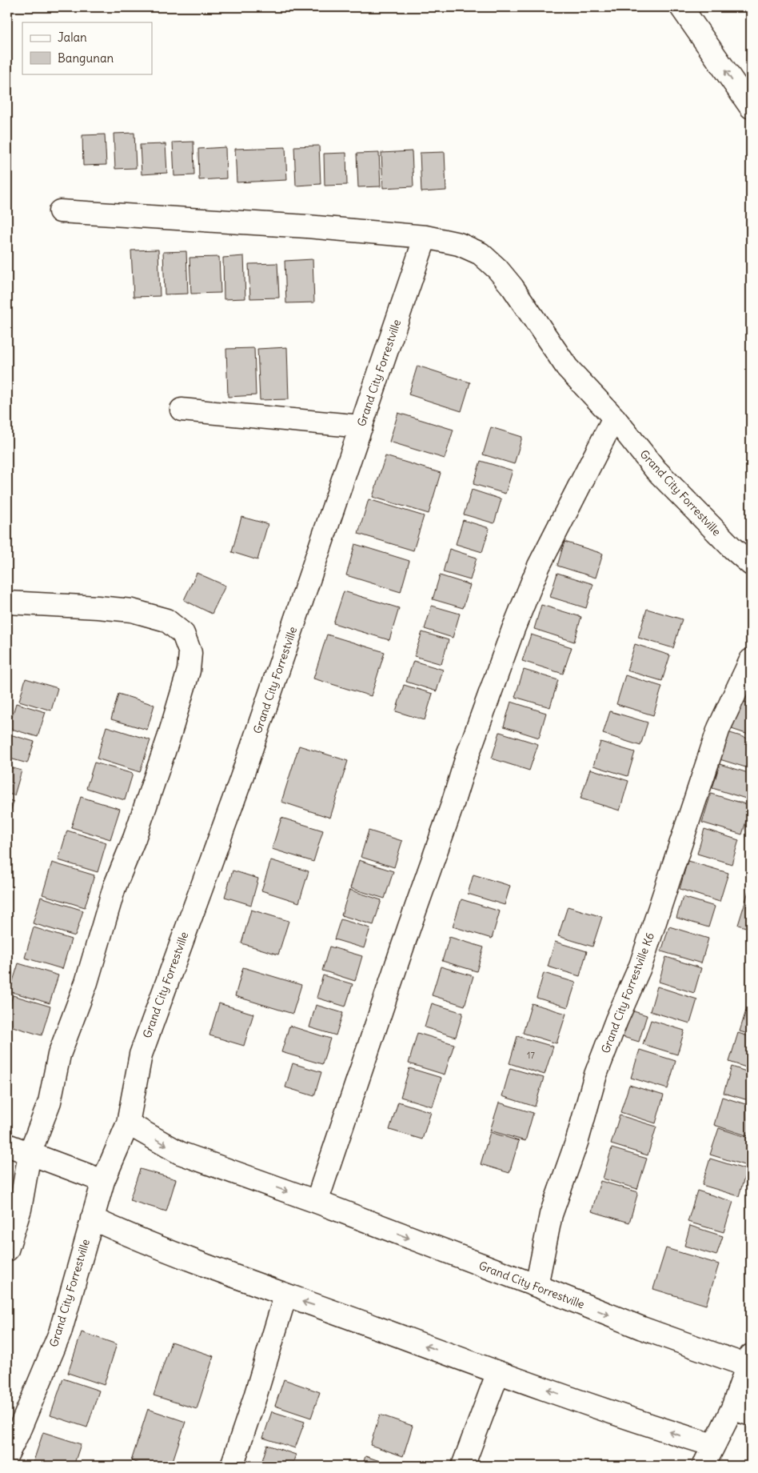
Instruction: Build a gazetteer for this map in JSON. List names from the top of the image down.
{
  "streets": {
    "street": ["Grand City Forrestville", "Grand City Forrestville K6"]
  },
  "crossings": [
    ["Grand City Forrestville", "Grand City Forrestville K6"]
  ],
  "house_numbers": ["17"],
  "legend": ["Jalan", "Bangunan"]
}
